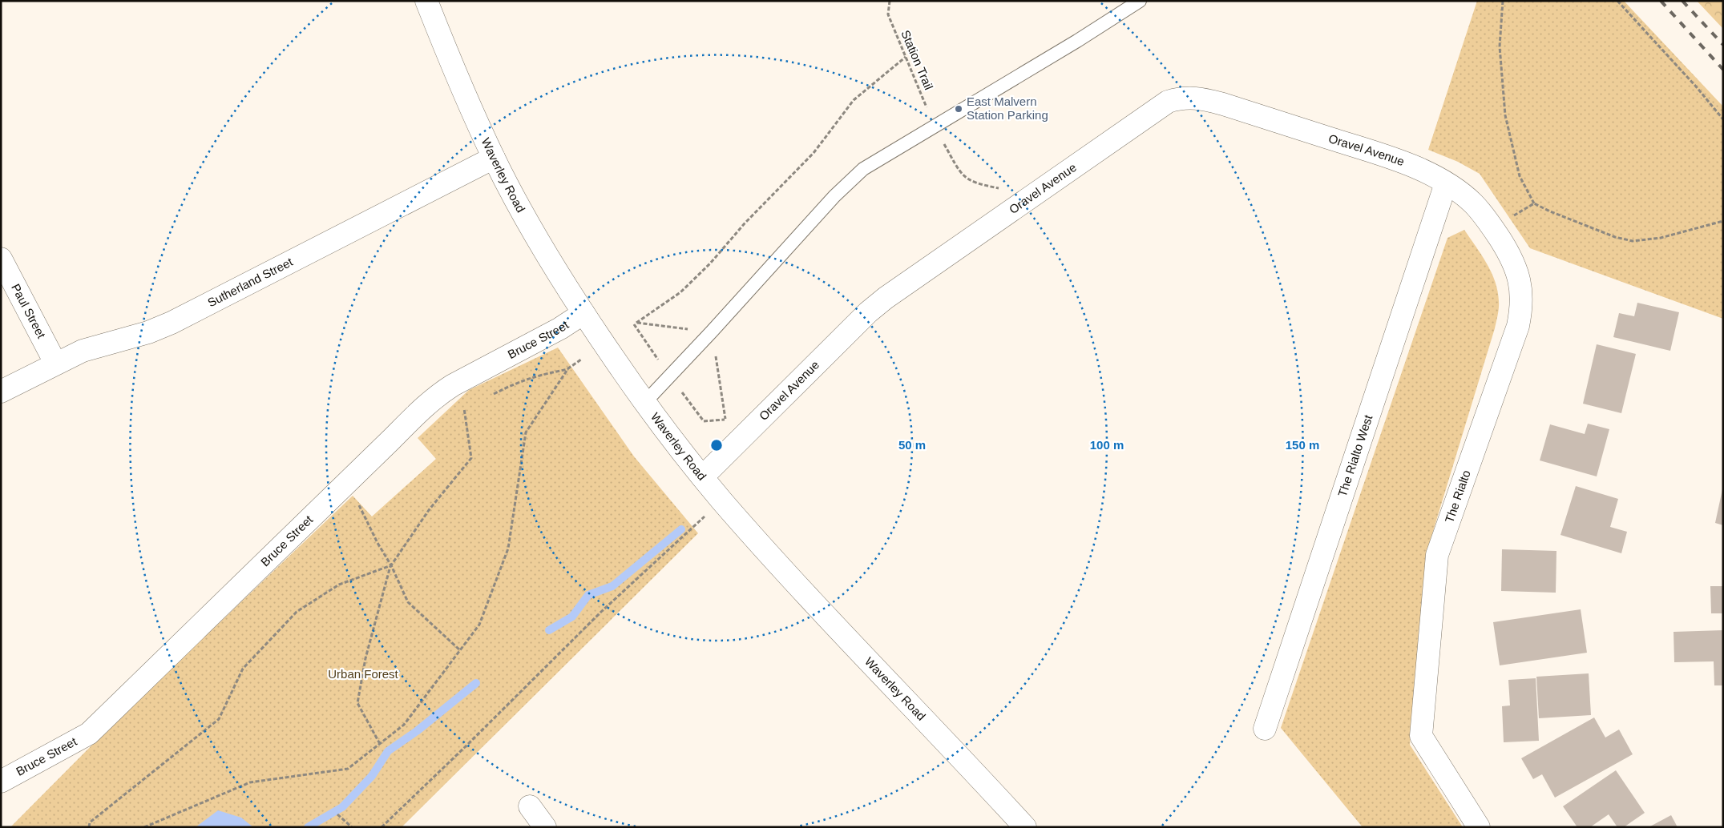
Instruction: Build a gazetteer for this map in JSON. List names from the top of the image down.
{
  "streets": {
    "street": [
      "Oravel Avenue",
      "Waverley Road",
      "Sutherland Street",
      "Paul Street",
      "Bruce Street",
      "The Rialto West",
      "The Rialto"
    ],
    "path": ["Station Trail"]
  },
  "crossings": [
    ["Station Trail", "Oravel Avenue"],
    ["Oravel Avenue", "Waverley Road"],
    ["Oravel Avenue", "The Rialto West"],
    ["Oravel Avenue", "The Rialto"],
    ["Waverley Road", "Sutherland Street"],
    ["Waverley Road", "Bruce Street"],
    ["Sutherland Street", "Paul Street"],
    ["The Rialto West", "The Rialto"]
  ],
  "parks": ["Urban Forest"],
  "places": ["East Malvern Station Parking"],
  "rings": ["50 m", "100 m", "150 m"]
}
